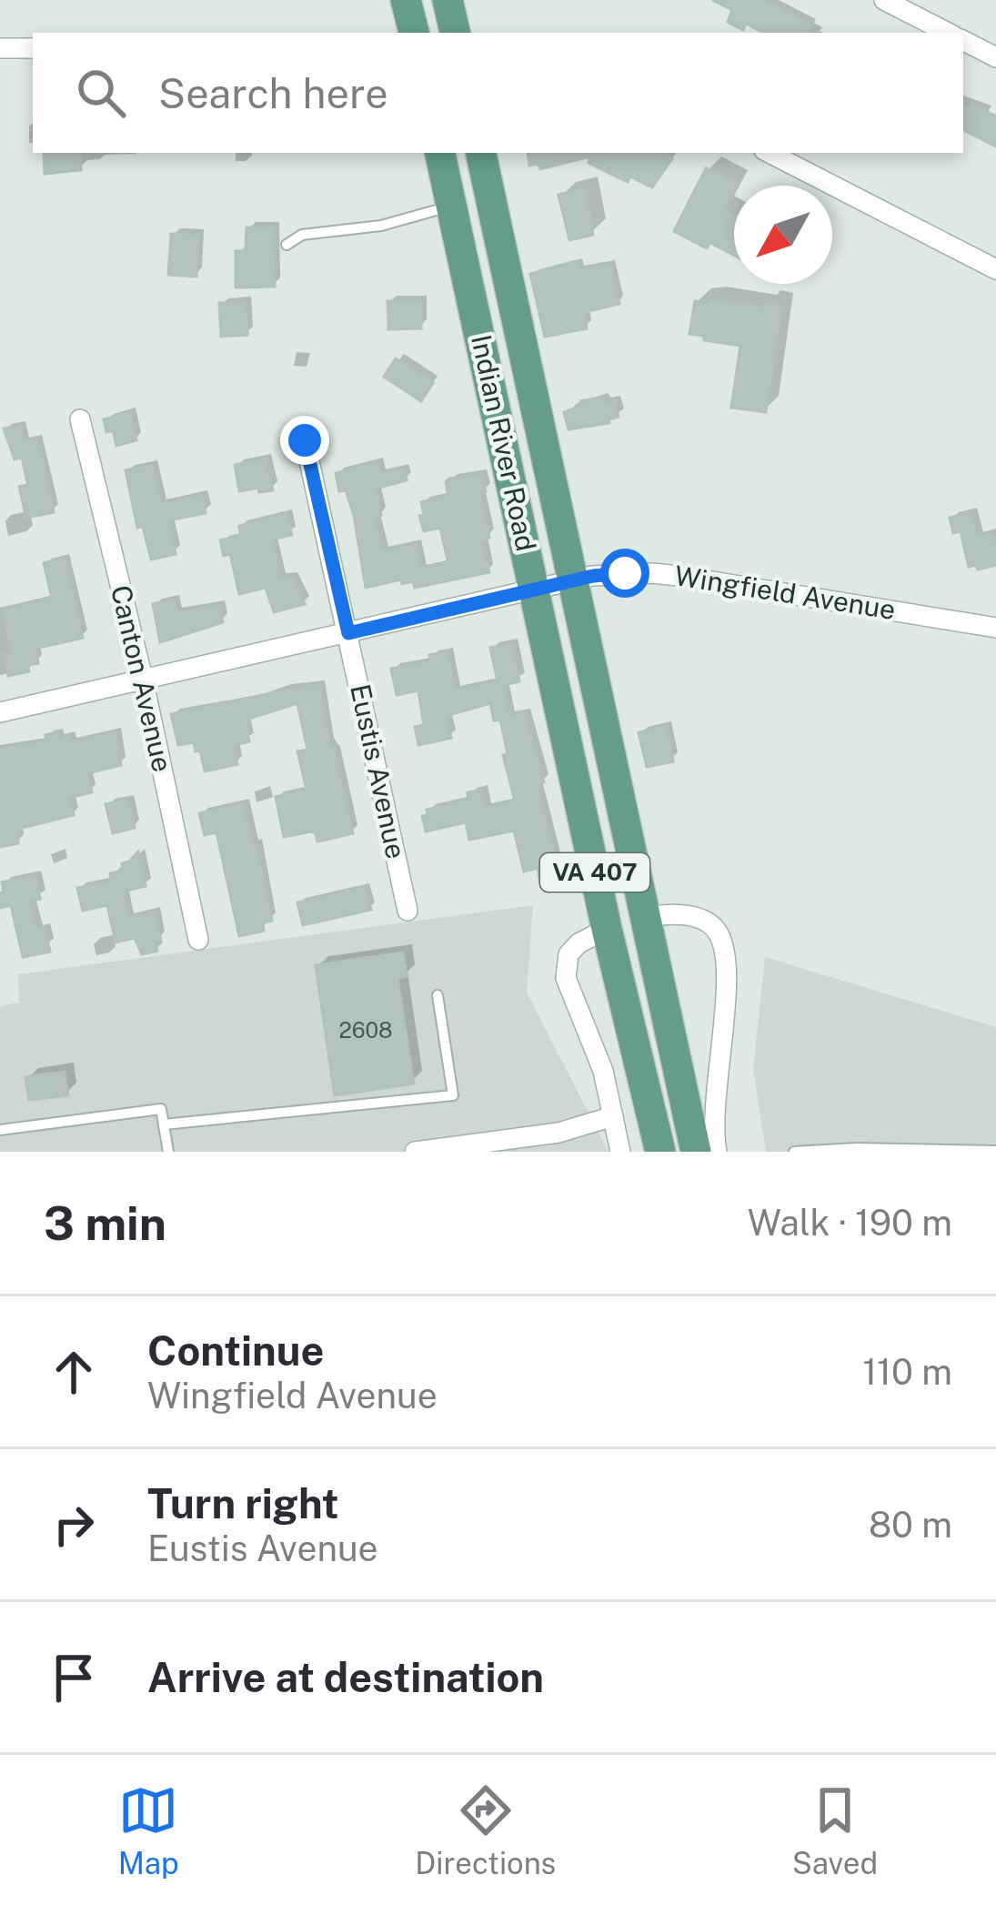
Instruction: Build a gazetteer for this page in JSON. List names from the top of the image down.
{
  "streets": {
    "main road": ["Indian River Road", "VA 407"],
    "street": ["Wingfield Avenue", "Canton Avenue", "Eustis Avenue"]
  },
  "crossings": [
    ["Indian River Road", "Wingfield Avenue"],
    ["Wingfield Avenue", "Canton Avenue"],
    ["Wingfield Avenue", "Eustis Avenue"]
  ],
  "house_numbers": ["2608"],
  "north": "bottom left",
  "page": {
    "search": "Search here",
    "heading": ["3 min", "Walk · 190 m"],
    "list": [
      ["Continue", "Wingfield Avenue", "110 m"],
      ["Turn right", "Eustis Avenue", "80 m"],
      "Arrive at destination"
    ],
    "nav": ["Map", "Directions", "Saved"]
  }
}
